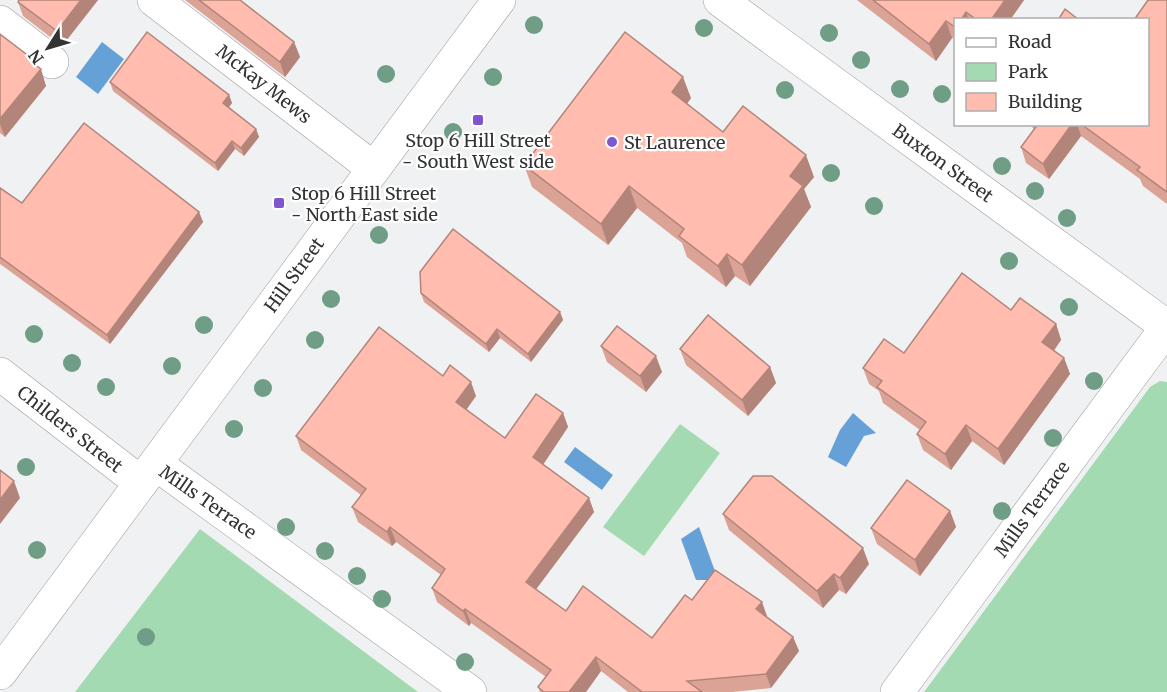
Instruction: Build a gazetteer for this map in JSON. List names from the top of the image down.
{
  "streets": {
    "street": [
      "McKay Mews",
      "Buxton Street",
      "Hill Street",
      "Childers Street",
      "Mills Terrace"
    ]
  },
  "crossings": [
    ["McKay Mews", "Hill Street"],
    ["Buxton Street", "Mills Terrace"],
    ["Hill Street", "Childers Street"],
    ["Hill Street", "Mills Terrace"],
    ["Childers Street", "Mills Terrace"]
  ],
  "places": {
    "transit": ["Stop 6 Hill Street - South West side", "Stop 6 Hill Street - North East side"],
    "other": ["St Laurence"]
  },
  "legend": ["Road", "Park", "Building"],
  "north": "bottom left"
}
